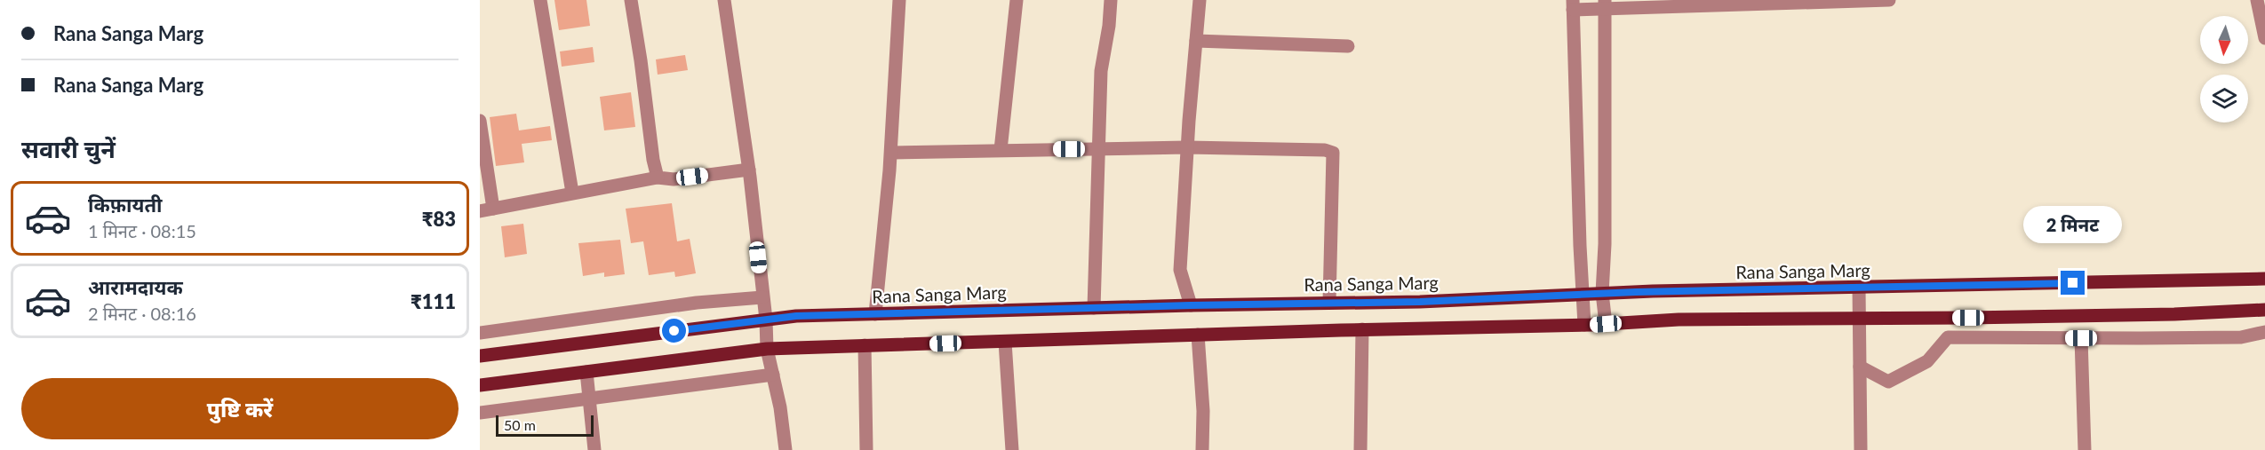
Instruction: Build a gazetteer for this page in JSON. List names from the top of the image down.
{
  "streets": {
    "main road": ["Rana Sanga Marg"]
  },
  "scale_bar": "50 m",
  "north": "bottom",
  "page": {
    "banner": ["Rana Sanga Marg", "Rana Sanga Marg"],
    "heading": "सवारी चुनें",
    "list": [
      {
        "name": "किफ़ायती",
        "note": "1 मिनट · 08:15",
        "value": "₹83"
      },
      {
        "name": "आरामदायक",
        "note": "2 मिनट · 08:16",
        "value": "₹111"
      }
    ],
    "bubble": "2 मिनट",
    "buttons": "पुष्टि करें",
    "scale": "50 m"
  }
}
